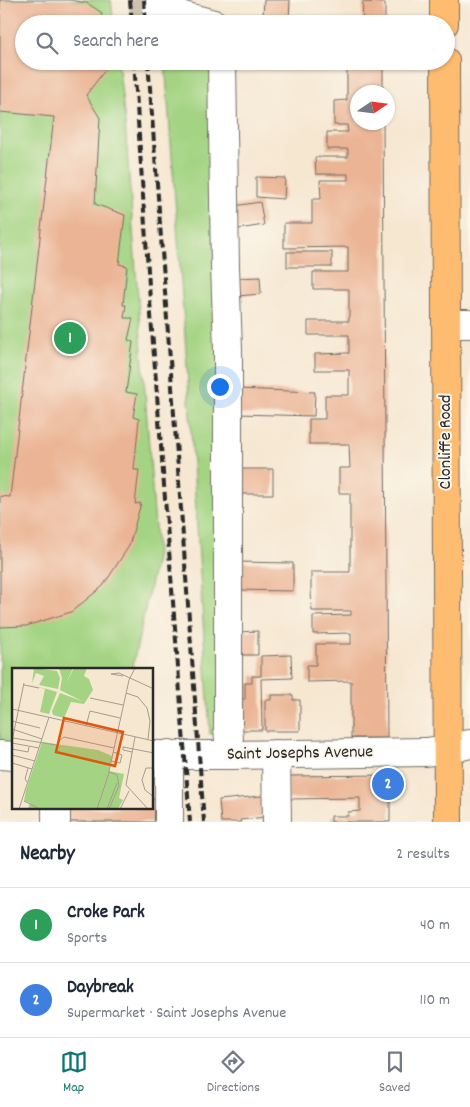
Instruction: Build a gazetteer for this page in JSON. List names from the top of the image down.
{
  "streets": {
    "main road": ["Clonliffe Road"],
    "street": ["Saint Josephs Avenue"]
  },
  "crossings": [
    ["Clonliffe Road", "Saint Josephs Avenue"]
  ],
  "north": "right",
  "page": {
    "search": "Search here",
    "pins": ["1", "2"],
    "heading": ["Nearby", "2 results"],
    "list": [
      {
        "mark": "1",
        "name": "Croke Park",
        "note": "Sports",
        "value": "40 m"
      },
      {
        "mark": "2",
        "name": "Daybreak",
        "note": "Supermarket · Saint Josephs Avenue",
        "value": "110 m"
      }
    ],
    "nav": ["Map", "Directions", "Saved"]
  }
}
